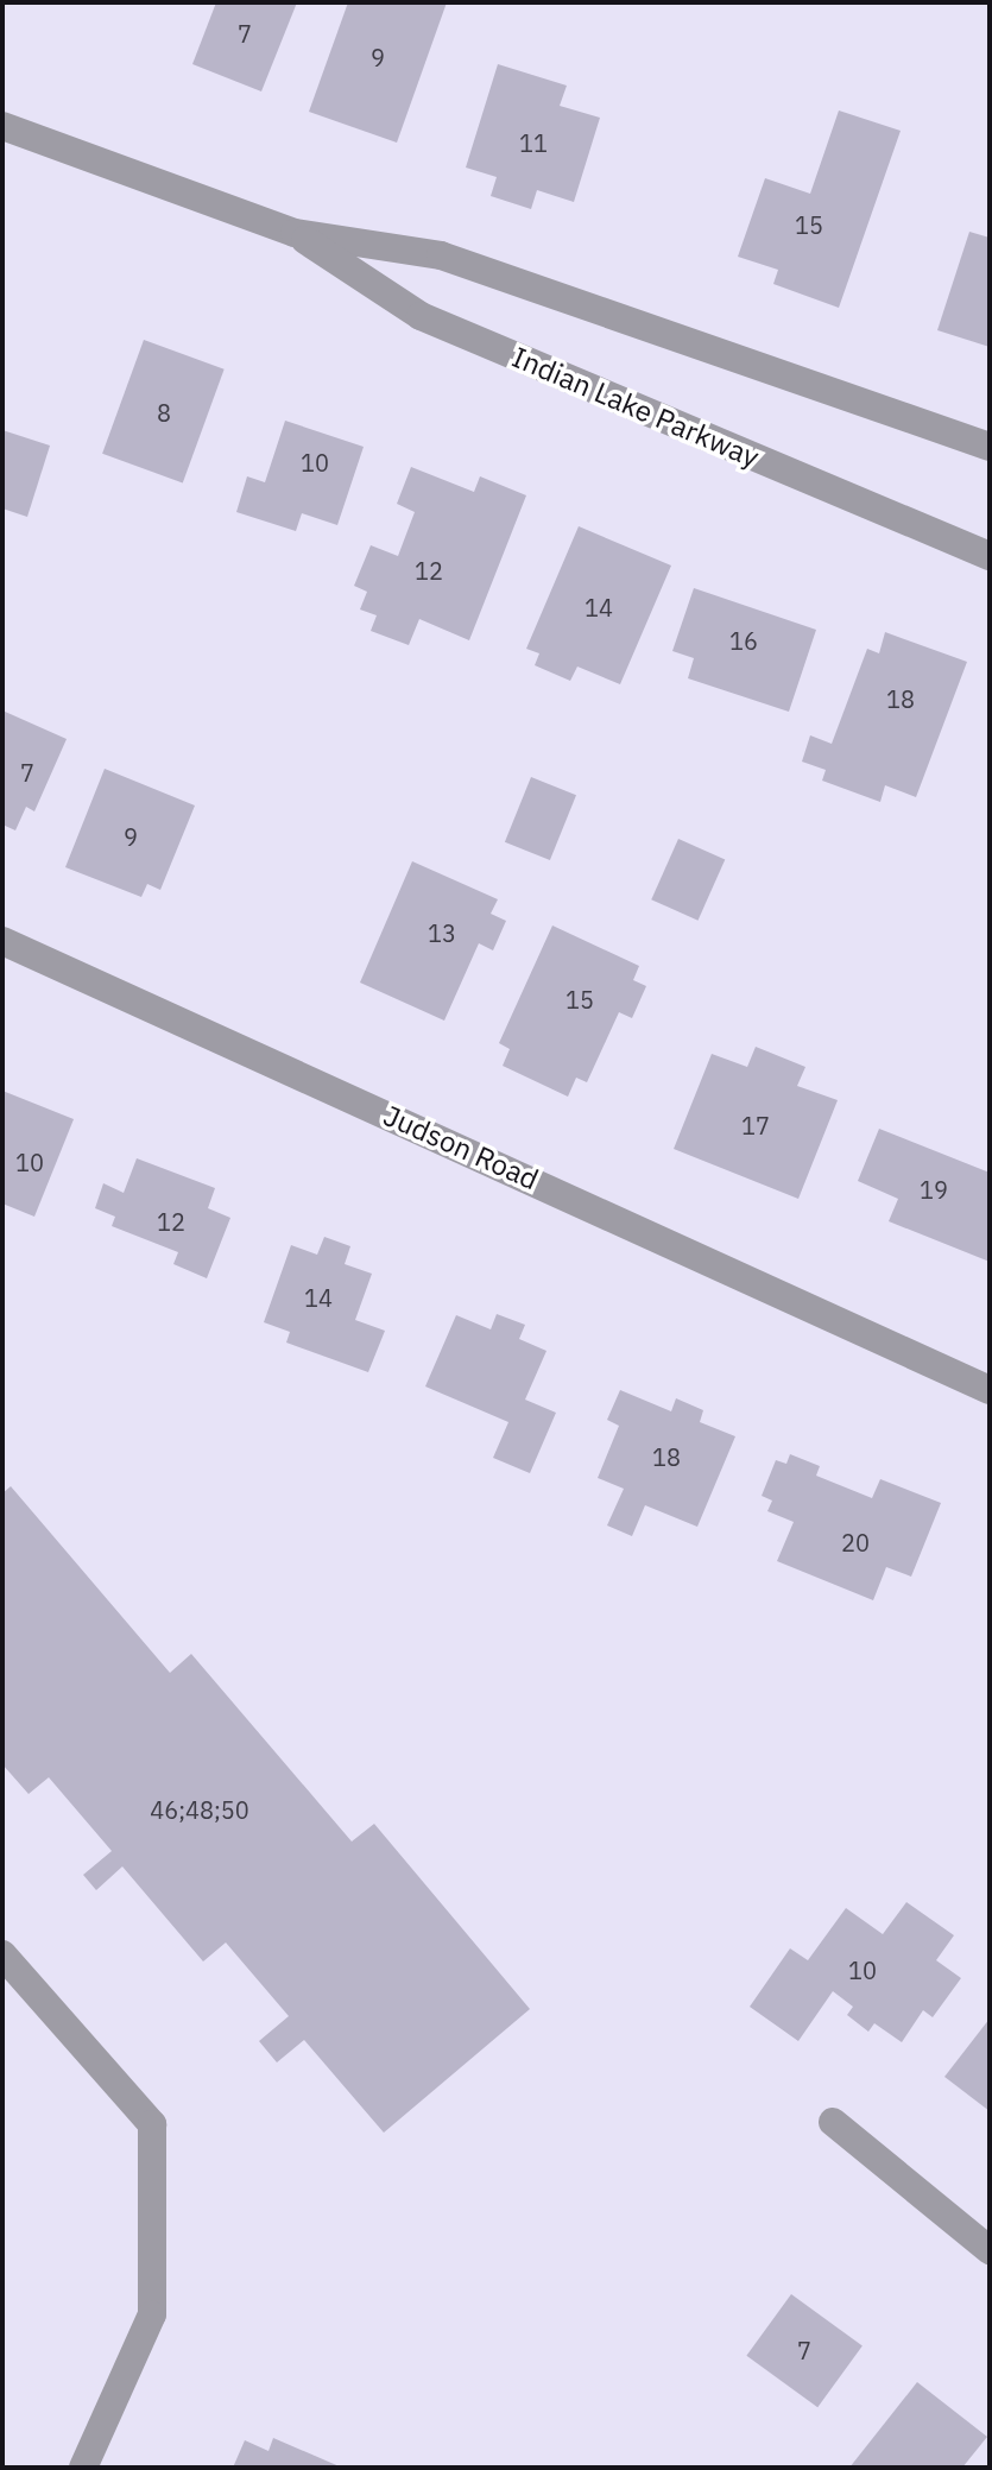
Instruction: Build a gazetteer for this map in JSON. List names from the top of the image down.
{
  "streets": {
    "street": ["Indian Lake Parkway", "Judson Road"]
  },
  "house_numbers": [
    "7",
    "9",
    "11",
    "15",
    "8",
    "10",
    "12",
    "14",
    "16",
    "18",
    "7",
    "9",
    "13",
    "15",
    "17",
    "10",
    "19",
    "12",
    "14",
    "18",
    "20",
    "46;48;50",
    "10",
    "7"
  ]
}
